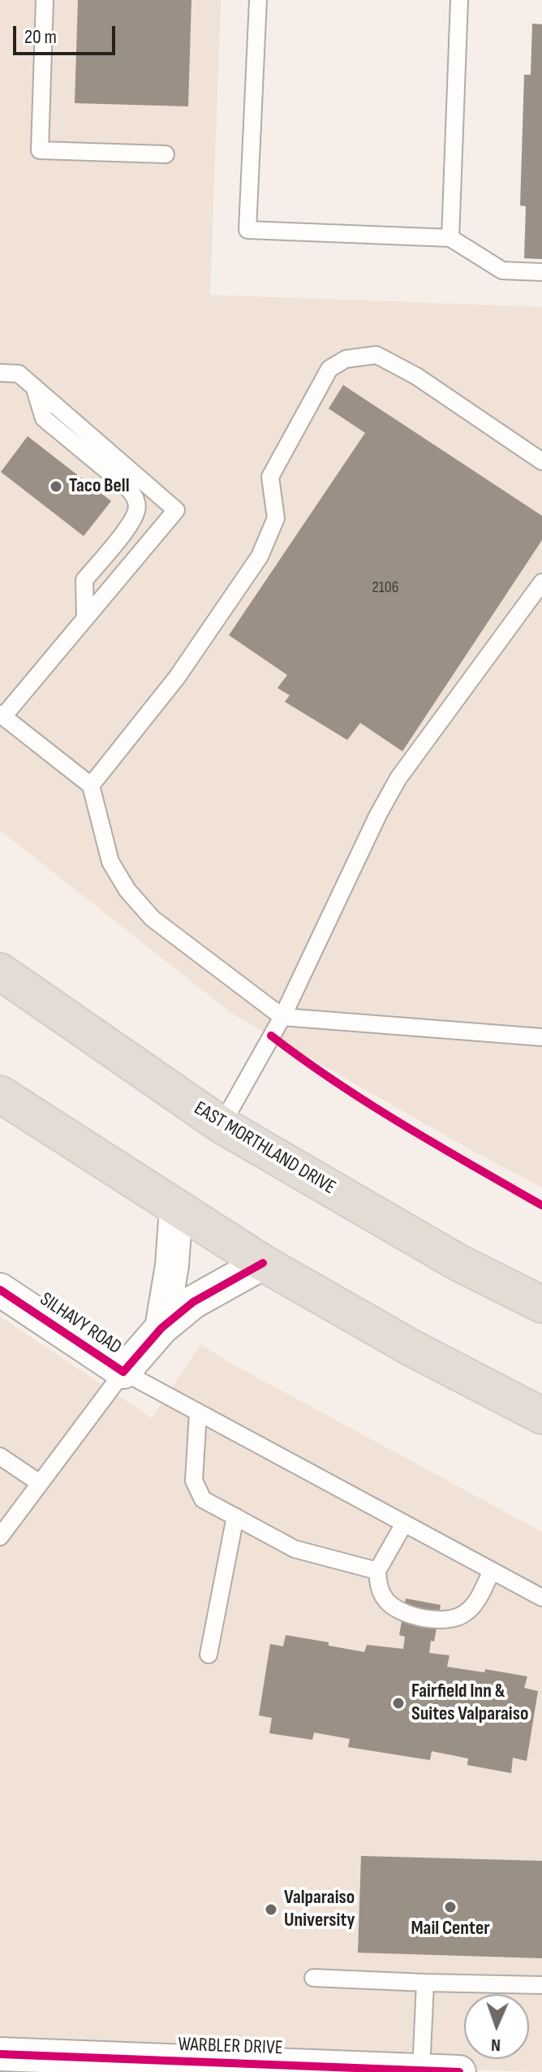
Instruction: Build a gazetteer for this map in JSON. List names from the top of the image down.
{
  "streets": {
    "highway": ["EAST MORTHLAND DRIVE"],
    "street": ["SILHAVY ROAD", "WARBLER DRIVE"]
  },
  "places": [
    "Taco Bell",
    "Fairfield Inn & Suites Valparaiso",
    "Mail Center",
    "Valparaiso University"
  ],
  "house_numbers": ["2106"],
  "scale_bar": "20 m",
  "north": "bottom"
}
